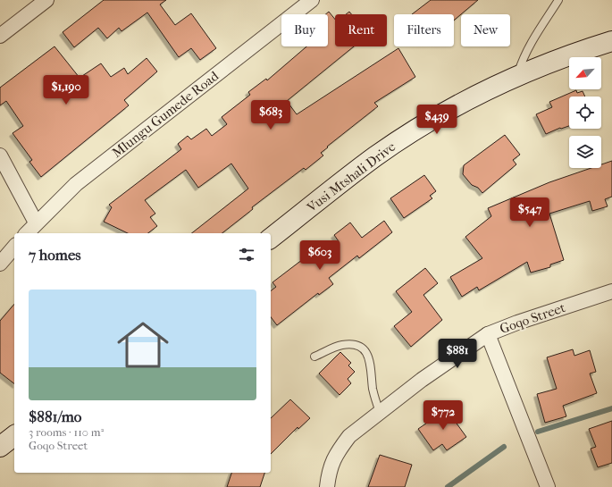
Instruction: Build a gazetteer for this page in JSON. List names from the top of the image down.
{
  "streets": {
    "street": ["Mlungu Gumede Road", "Vusi Mtshali Drive", "Goqo Street"]
  },
  "north": "bottom left",
  "page": {
    "chip": [
      "Buy",
      "Rent",
      "Filters",
      "New"
    ],
    "price": [
      "$1,190",
      "$683",
      "$439",
      "$547",
      "$603",
      "$881",
      "$772"
    ],
    "heading": "7 homes",
    "list": [
      {
        "name": "$881/mo",
        "note": "3 rooms · 110 m² · Goqo Street"
      }
    ]
  }
}
